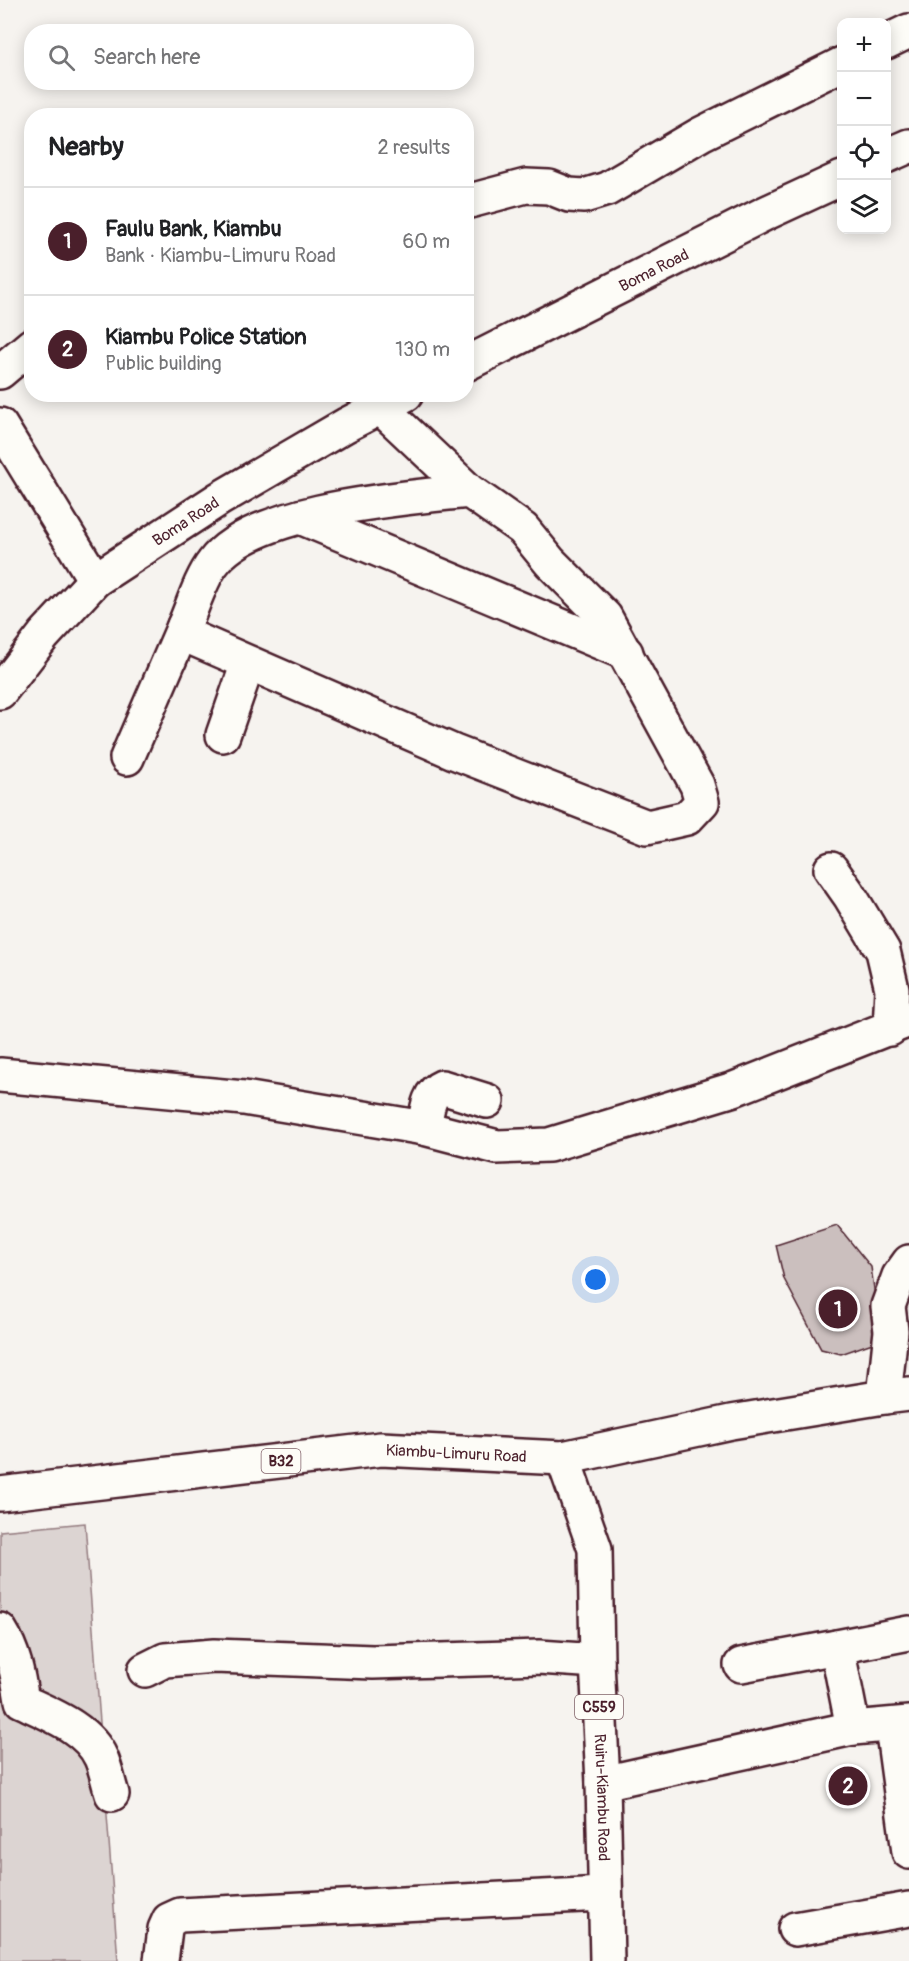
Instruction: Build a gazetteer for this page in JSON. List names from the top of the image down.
{
  "streets": {
    "main road": [
      "Boma Road",
      "Kiambu-Limuru Road",
      "B32",
      "C559",
      "Ruiru-Kiambu Road"
    ]
  },
  "crossings": [
    ["Kiambu-Limuru Road", "Ruiru-Kiambu Road"]
  ],
  "page": {
    "map_buttons": ["+", "−"],
    "search": "Search here",
    "heading": ["Nearby", "2 results"],
    "list": [
      {
        "mark": "1",
        "name": "Faulu Bank, Kiambu",
        "note": "Bank · Kiambu-Limuru Road",
        "value": "60 m"
      },
      {
        "mark": "2",
        "name": "Kiambu Police Station",
        "note": "Public building",
        "value": "130 m"
      }
    ],
    "pins": ["1", "2"]
  }
}
